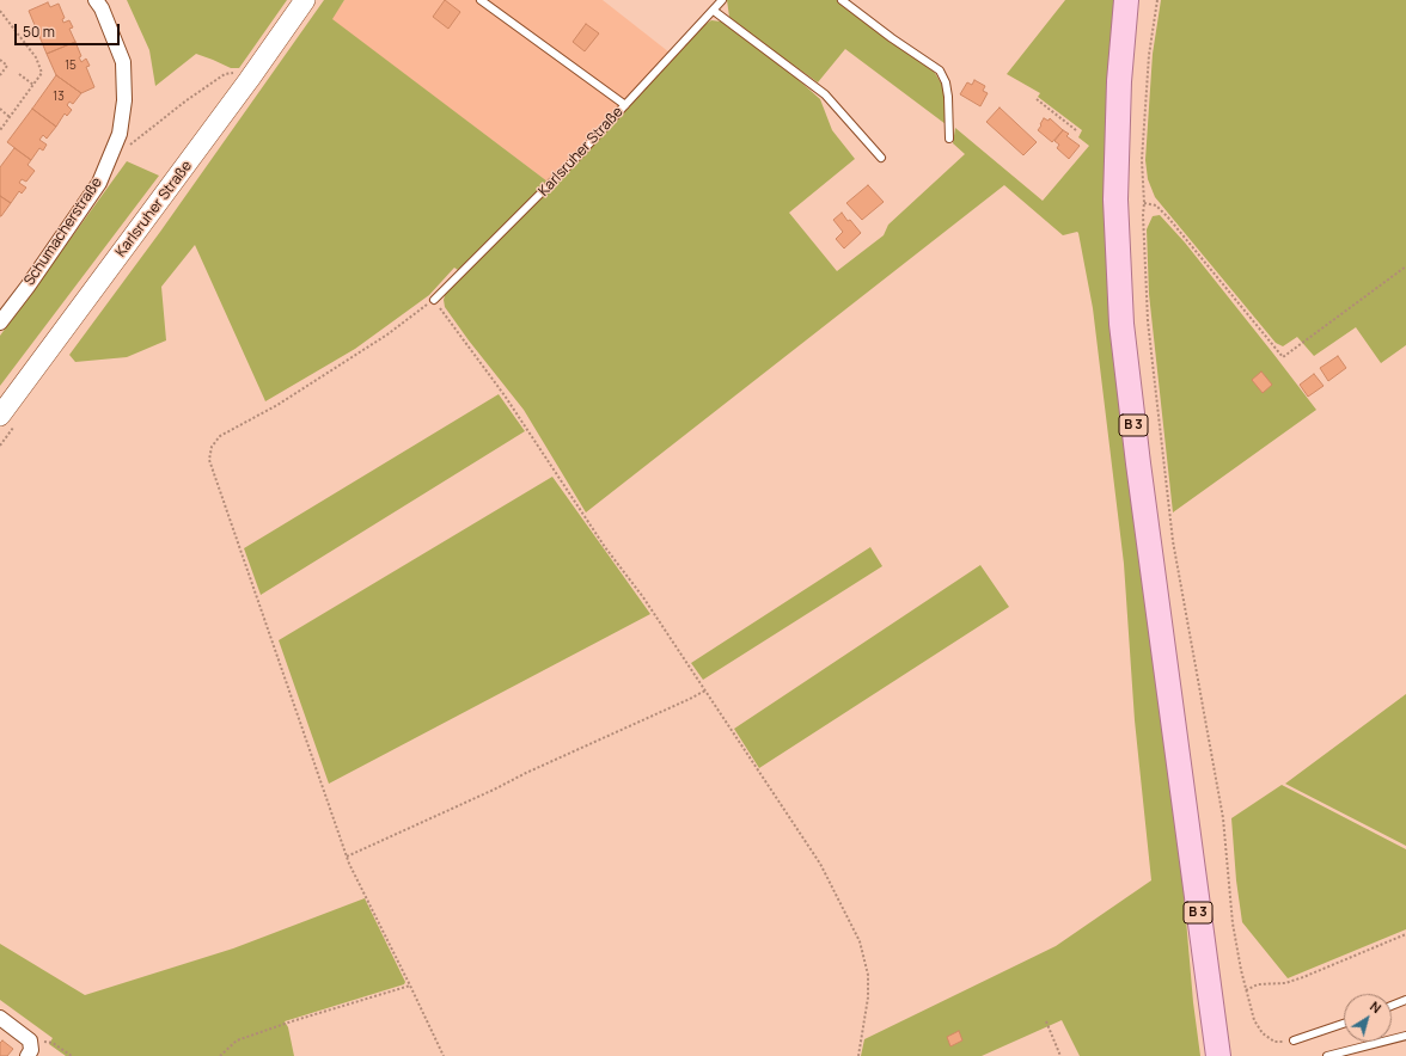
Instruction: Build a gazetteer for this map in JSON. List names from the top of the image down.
{
  "streets": {
    "main road": ["Karlsruher Straße", "B 3"],
    "street": ["Schumacherstraße"]
  },
  "house_numbers": ["15", "13"],
  "scale_bar": "50 m",
  "north": "top right"
}
